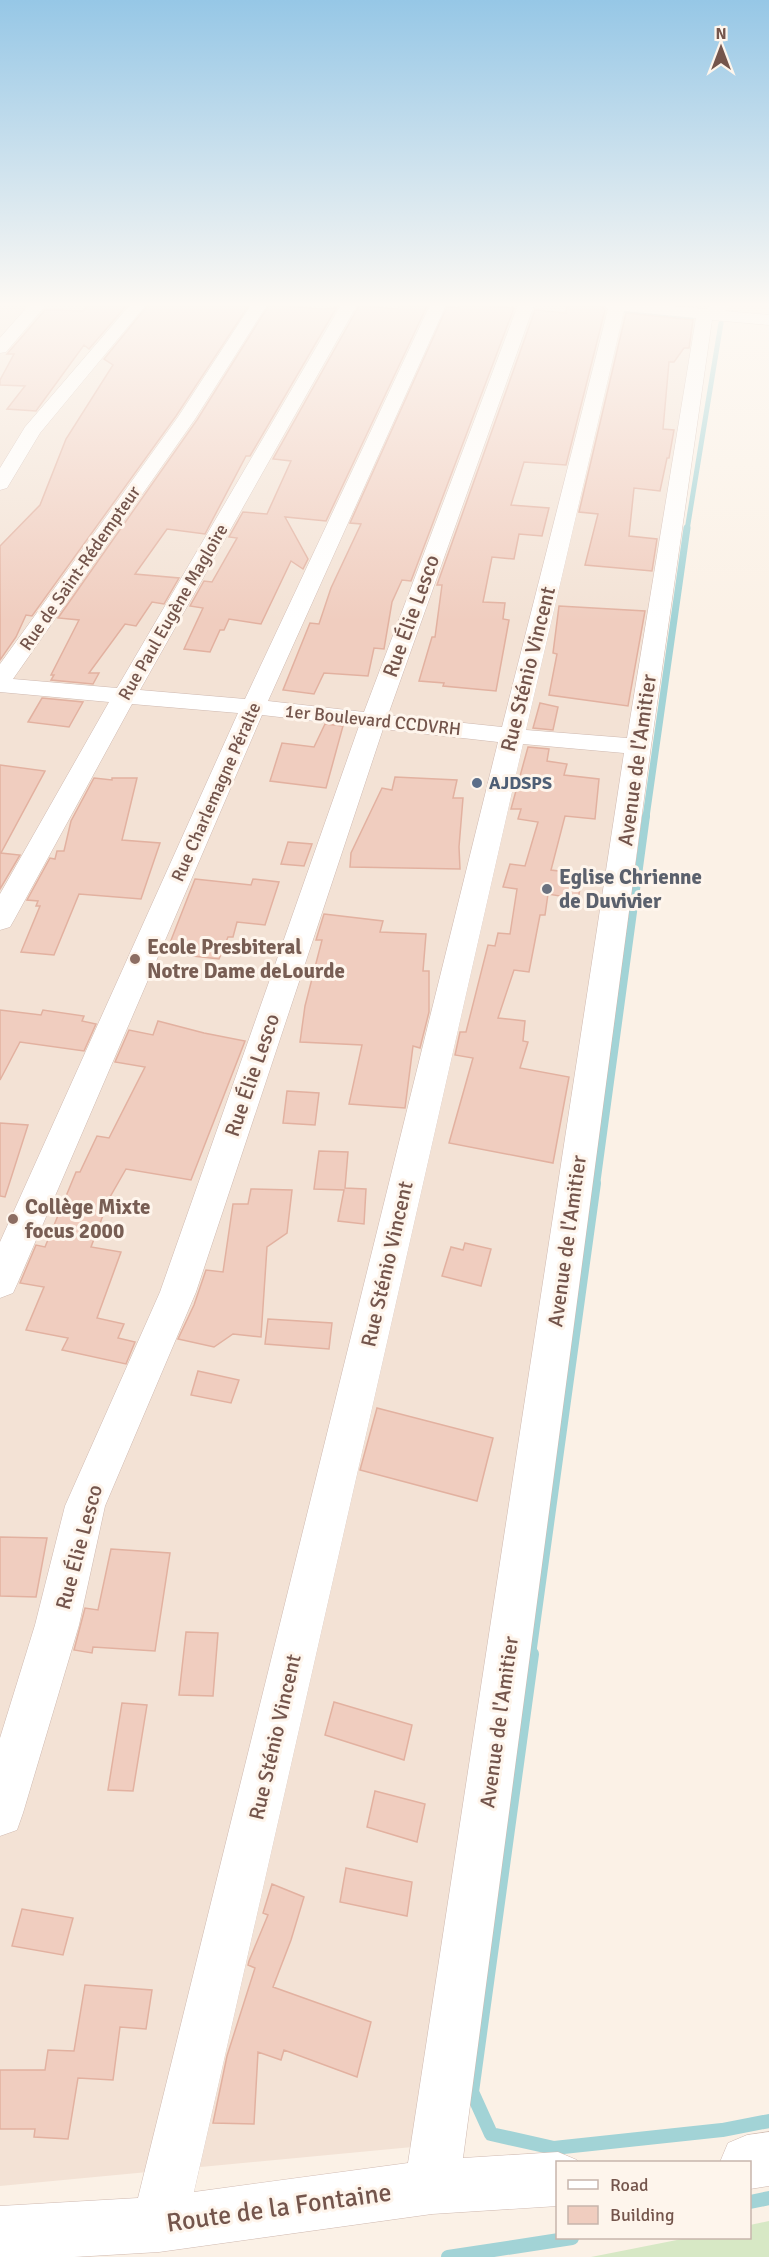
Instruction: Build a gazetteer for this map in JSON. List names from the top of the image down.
{
  "streets": {
    "street": [
      "Rue de Saint-Rédempteur",
      "Rue Paul Eugène Magloire",
      "Rue Élie Lesco",
      "Rue Sténio Vincent",
      "1er Boulevard CCDVRH",
      "Avenue de l'Amitier",
      "Rue Charlemagne Péralte",
      "Route de la Fontaine"
    ]
  },
  "crossings": [
    ["Rue de Saint-Rédempteur", "1er Boulevard CCDVRH"],
    ["Rue Paul Eugène Magloire", "1er Boulevard CCDVRH"],
    ["Rue Élie Lesco", "1er Boulevard CCDVRH"],
    ["Rue Sténio Vincent", "1er Boulevard CCDVRH"],
    ["Rue Sténio Vincent", "Route de la Fontaine"],
    ["1er Boulevard CCDVRH", "Avenue de l'Amitier"],
    ["1er Boulevard CCDVRH", "Rue Charlemagne Péralte"],
    ["Avenue de l'Amitier", "Route de la Fontaine"]
  ],
  "places": [
    "AJDSPS",
    "Eglise Chrienne de Duvivier",
    "Ecole Presbiteral Notre Dame deLourde",
    "Collège Mixte focus 2000"
  ],
  "legend": ["Road", "Building"],
  "north": "top"
}
